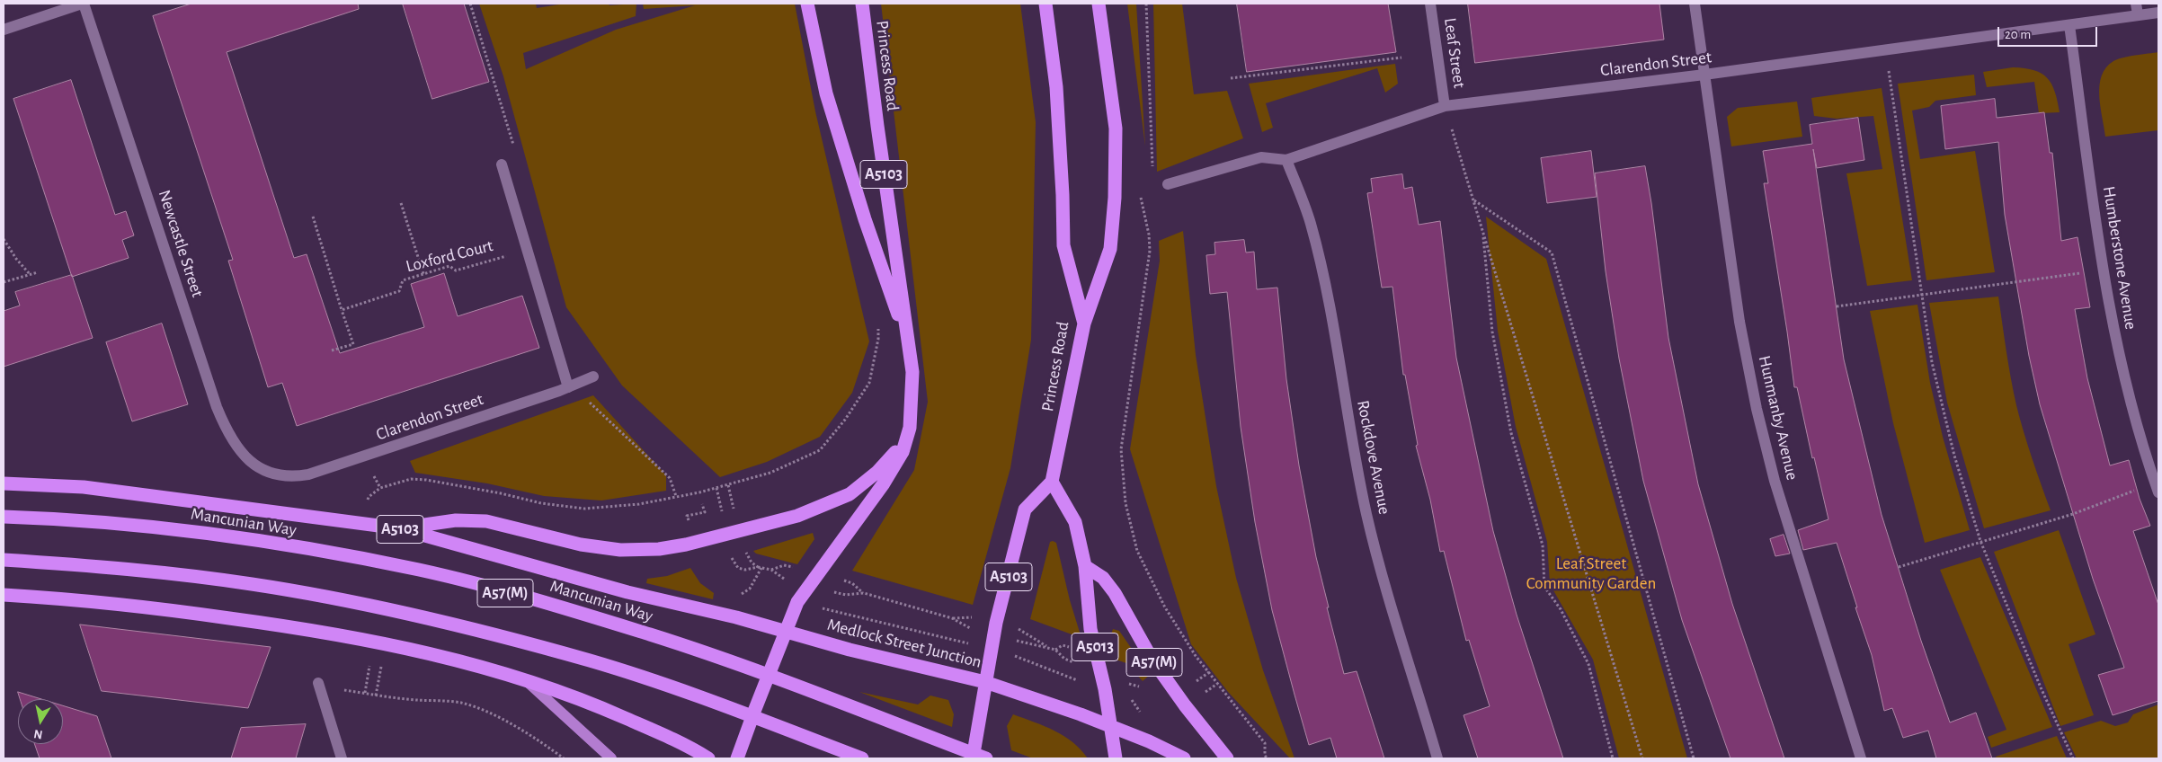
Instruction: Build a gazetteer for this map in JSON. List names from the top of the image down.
{
  "streets": {
    "highway": [
      "Princess Road",
      "A5103",
      "Mancunian Way",
      "A57(M)",
      "Medlock Street Junction",
      "A5013"
    ],
    "street": [
      "Leaf Street",
      "Clarendon Street",
      "Newcastle Street",
      "Humberstone Avenue",
      "Hunmanby Avenue",
      "Rockdove Avenue"
    ],
    "path": ["Loxford Court"]
  },
  "crossings": [
    ["Leaf Street", "Clarendon Street"],
    ["Clarendon Street", "Newcastle Street"],
    ["Clarendon Street", "Humberstone Avenue"],
    ["Clarendon Street", "Hunmanby Avenue"],
    ["Clarendon Street", "Rockdove Avenue"],
    ["Princess Road", "A5103"],
    ["Princess Road", "Mancunian Way"],
    ["Princess Road", "Medlock Street Junction"],
    ["A5103", "Mancunian Way"],
    ["A5103", "Medlock Street Junction"],
    ["Mancunian Way", "Medlock Street Junction"],
    ["A57(M)", "A5013"],
    ["Medlock Street Junction", "A5013"]
  ],
  "parks": ["Leaf Street Community Garden"],
  "scale_bar": "20 m",
  "north": "bottom"
}
